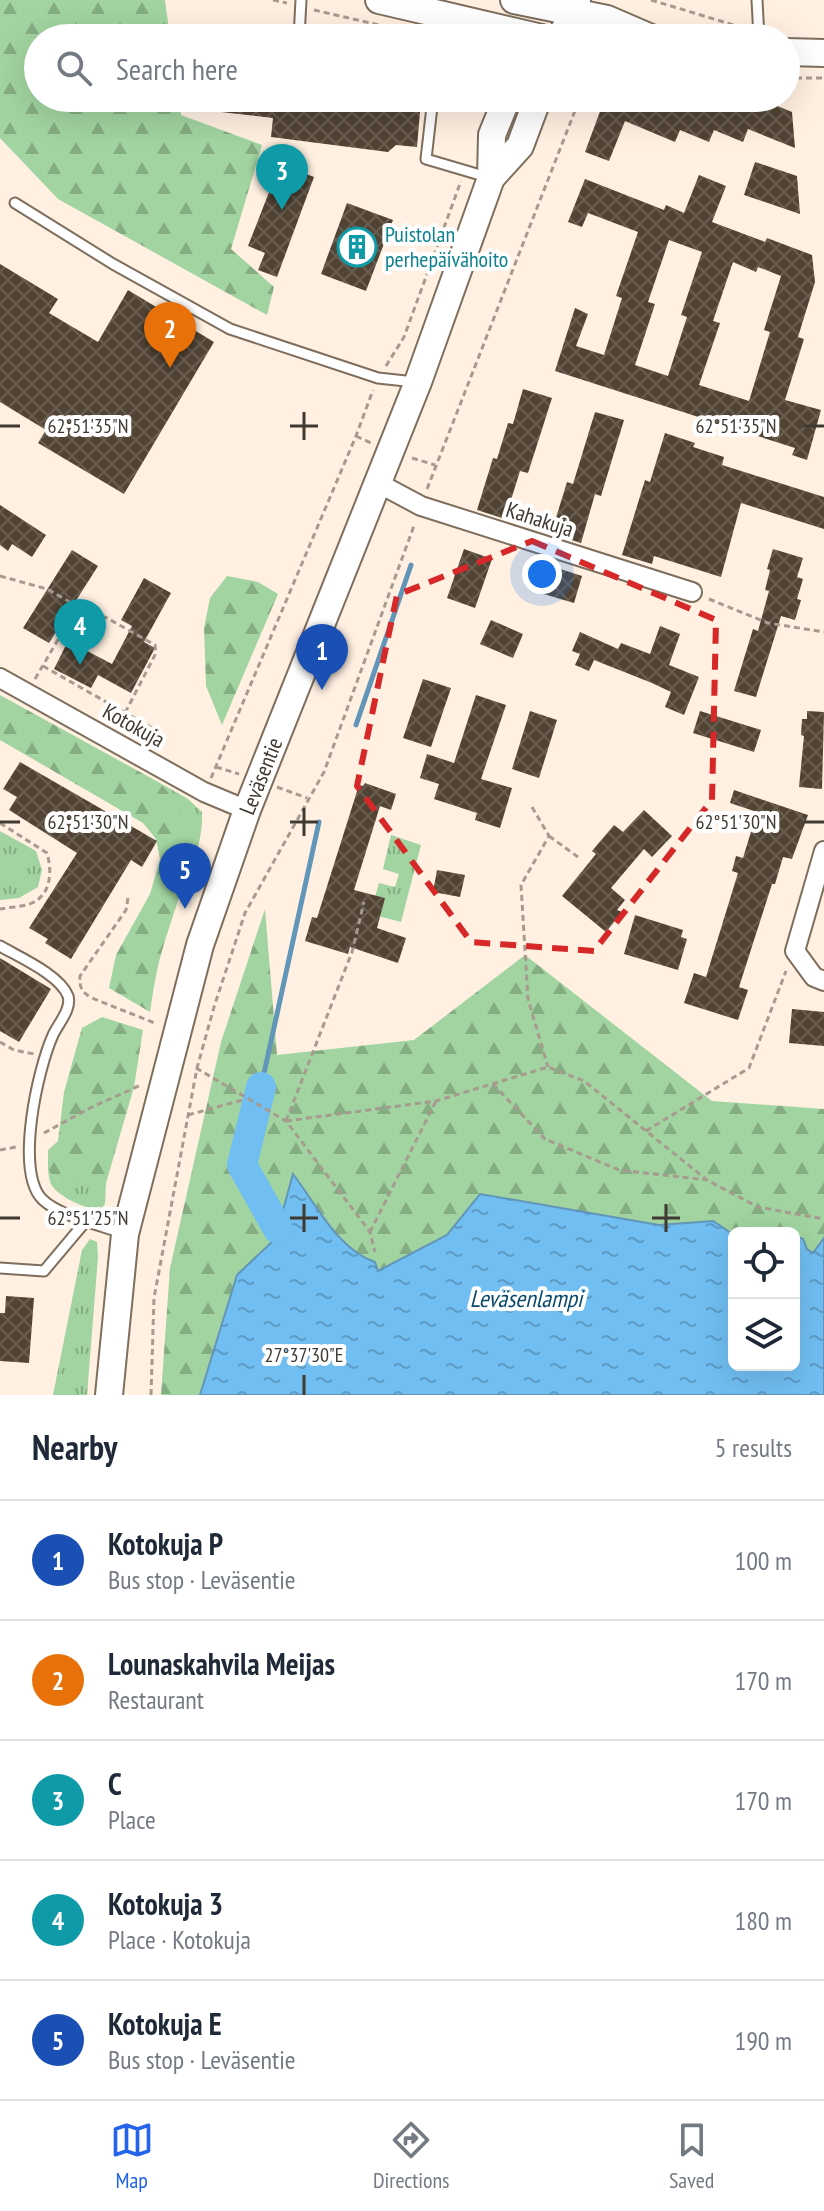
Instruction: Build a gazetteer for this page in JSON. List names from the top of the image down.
{
  "streets": {
    "main road": ["Leväsentie"],
    "street": ["Kahakuja", "Kotokuja"]
  },
  "crossings": [
    ["Kahakuja", "Leväsentie"],
    ["Kotokuja", "Leväsentie"]
  ],
  "water": ["Leväsenlampi"],
  "places": {
    "building": ["Puistolan perhepäivähoito"]
  },
  "page": {
    "search": "Search here",
    "pins": [
      "3",
      "2",
      "4",
      "1",
      "5"
    ],
    "heading": ["Nearby", "5 results"],
    "list": [
      {
        "mark": "1",
        "name": "Kotokuja P",
        "note": "Bus stop · Leväsentie",
        "value": "100 m"
      },
      {
        "mark": "2",
        "name": "Lounaskahvila Meijas",
        "note": "Restaurant",
        "value": "170 m"
      },
      {
        "mark": "3",
        "name": "C",
        "note": "Place",
        "value": "170 m"
      },
      {
        "mark": "4",
        "name": "Kotokuja 3",
        "note": "Place · Kotokuja",
        "value": "180 m"
      },
      {
        "mark": "5",
        "name": "Kotokuja E",
        "note": "Bus stop · Leväsentie",
        "value": "190 m"
      }
    ],
    "nav": ["Map", "Directions", "Saved"]
  },
  "coordinates": [
    "62°51'35\"N",
    "62°51'30\"N",
    "62°51'25\"N",
    "27°37'30\"E"
  ]
}
